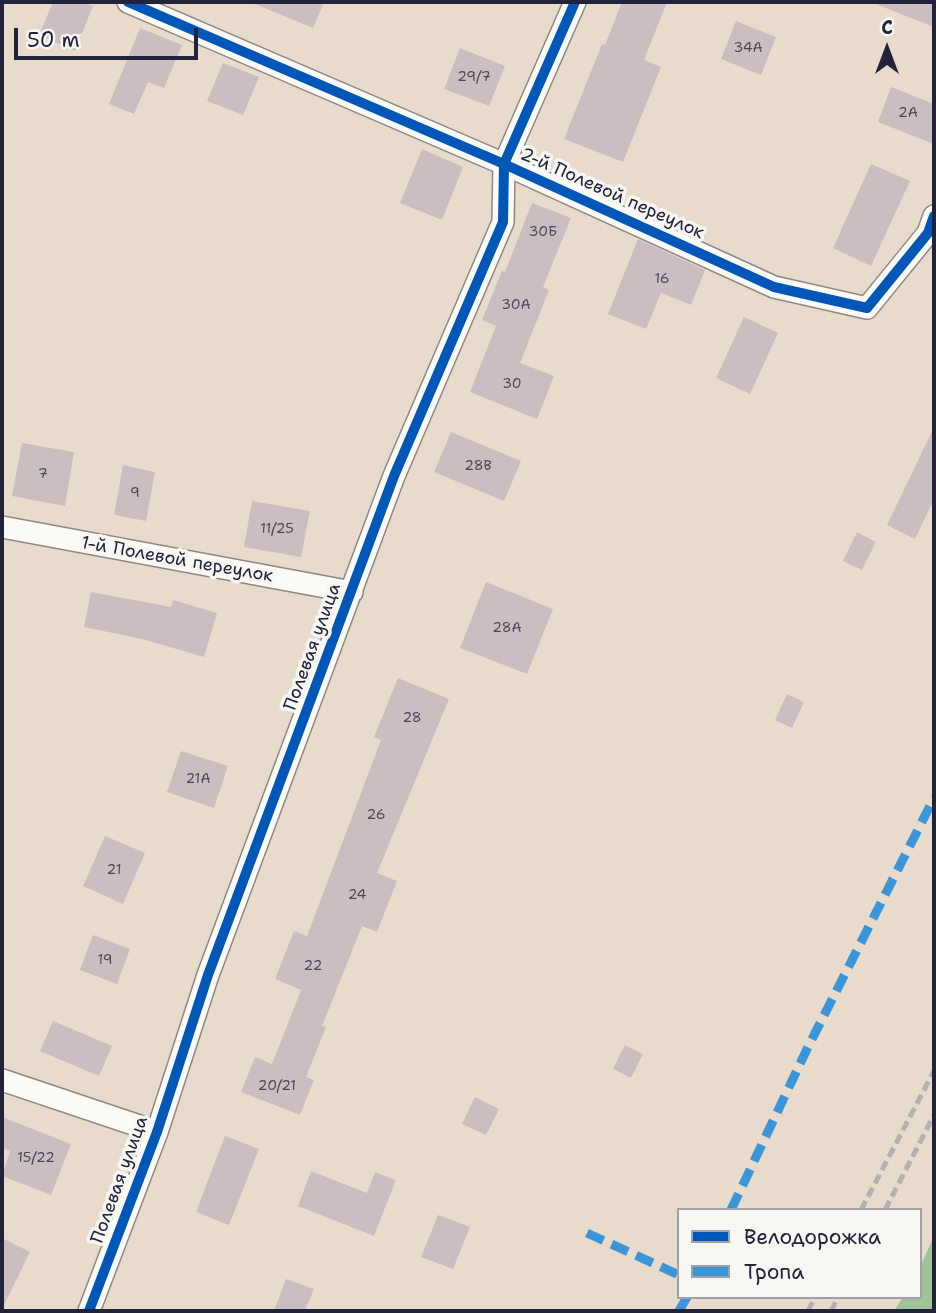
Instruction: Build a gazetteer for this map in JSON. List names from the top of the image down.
{
  "streets": {
    "street": ["2-й Полевой переулок", "1-й Полевой переулок", "Полевая улица"]
  },
  "crossings": [
    ["2-й Полевой переулок", "Полевая улица"],
    ["1-й Полевой переулок", "Полевая улица"]
  ],
  "house_numbers": [
    "34А",
    "29/7",
    "2А",
    "30Б",
    "16",
    "30А",
    "30",
    "28В",
    "7",
    "9",
    "11/25",
    "28А",
    "28",
    "21А",
    "26",
    "21",
    "24",
    "19",
    "22",
    "20/21",
    "15/22"
  ],
  "legend": ["Велодорожка", "Тропа"],
  "scale_bar": "50 m",
  "north": "top"
}
